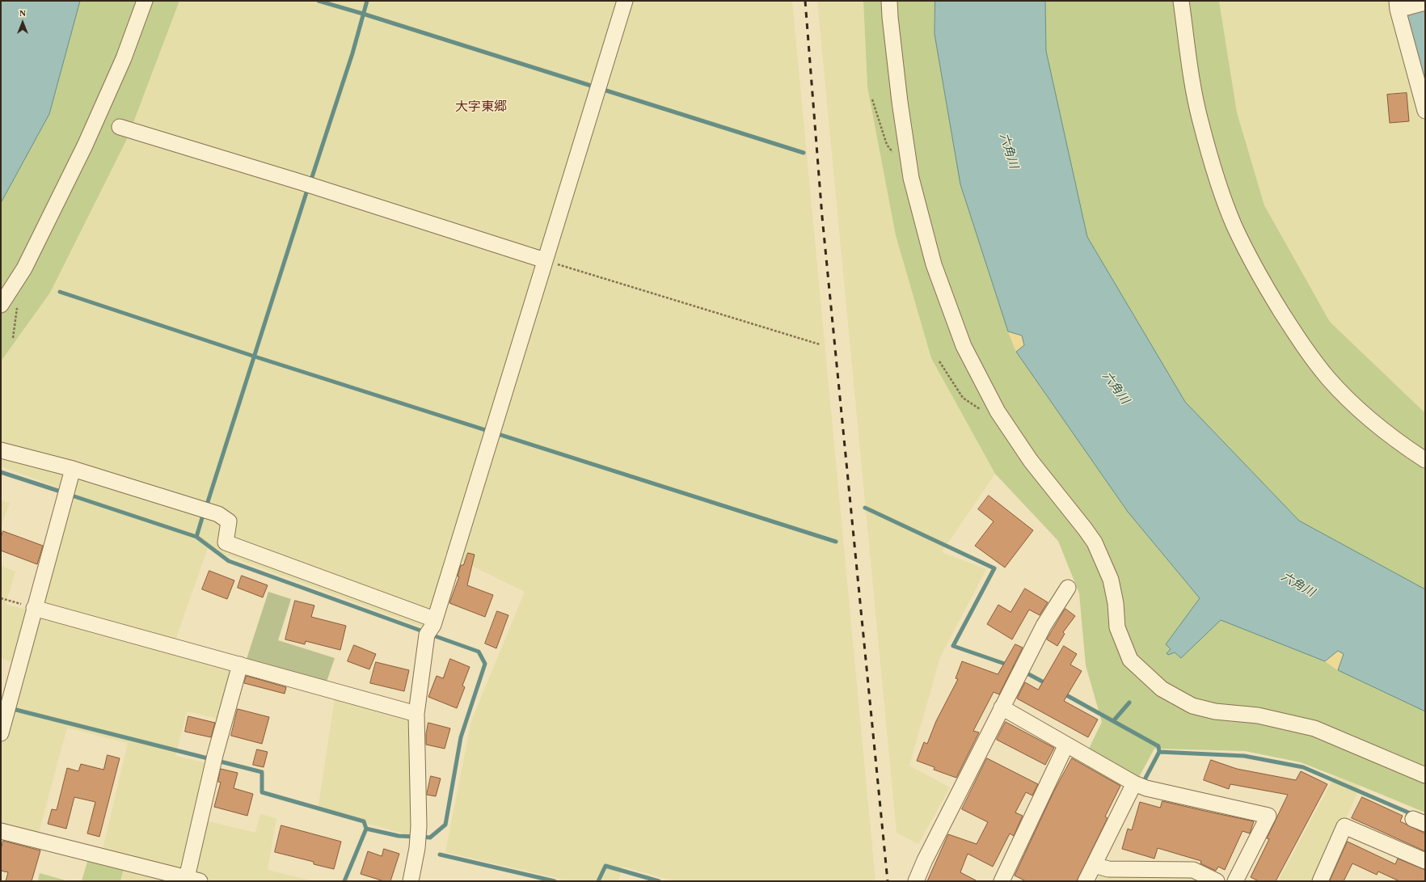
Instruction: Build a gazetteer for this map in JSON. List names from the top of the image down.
{
  "districts": ["大字東郷"],
  "water": ["六角川"],
  "north": "top"
}
